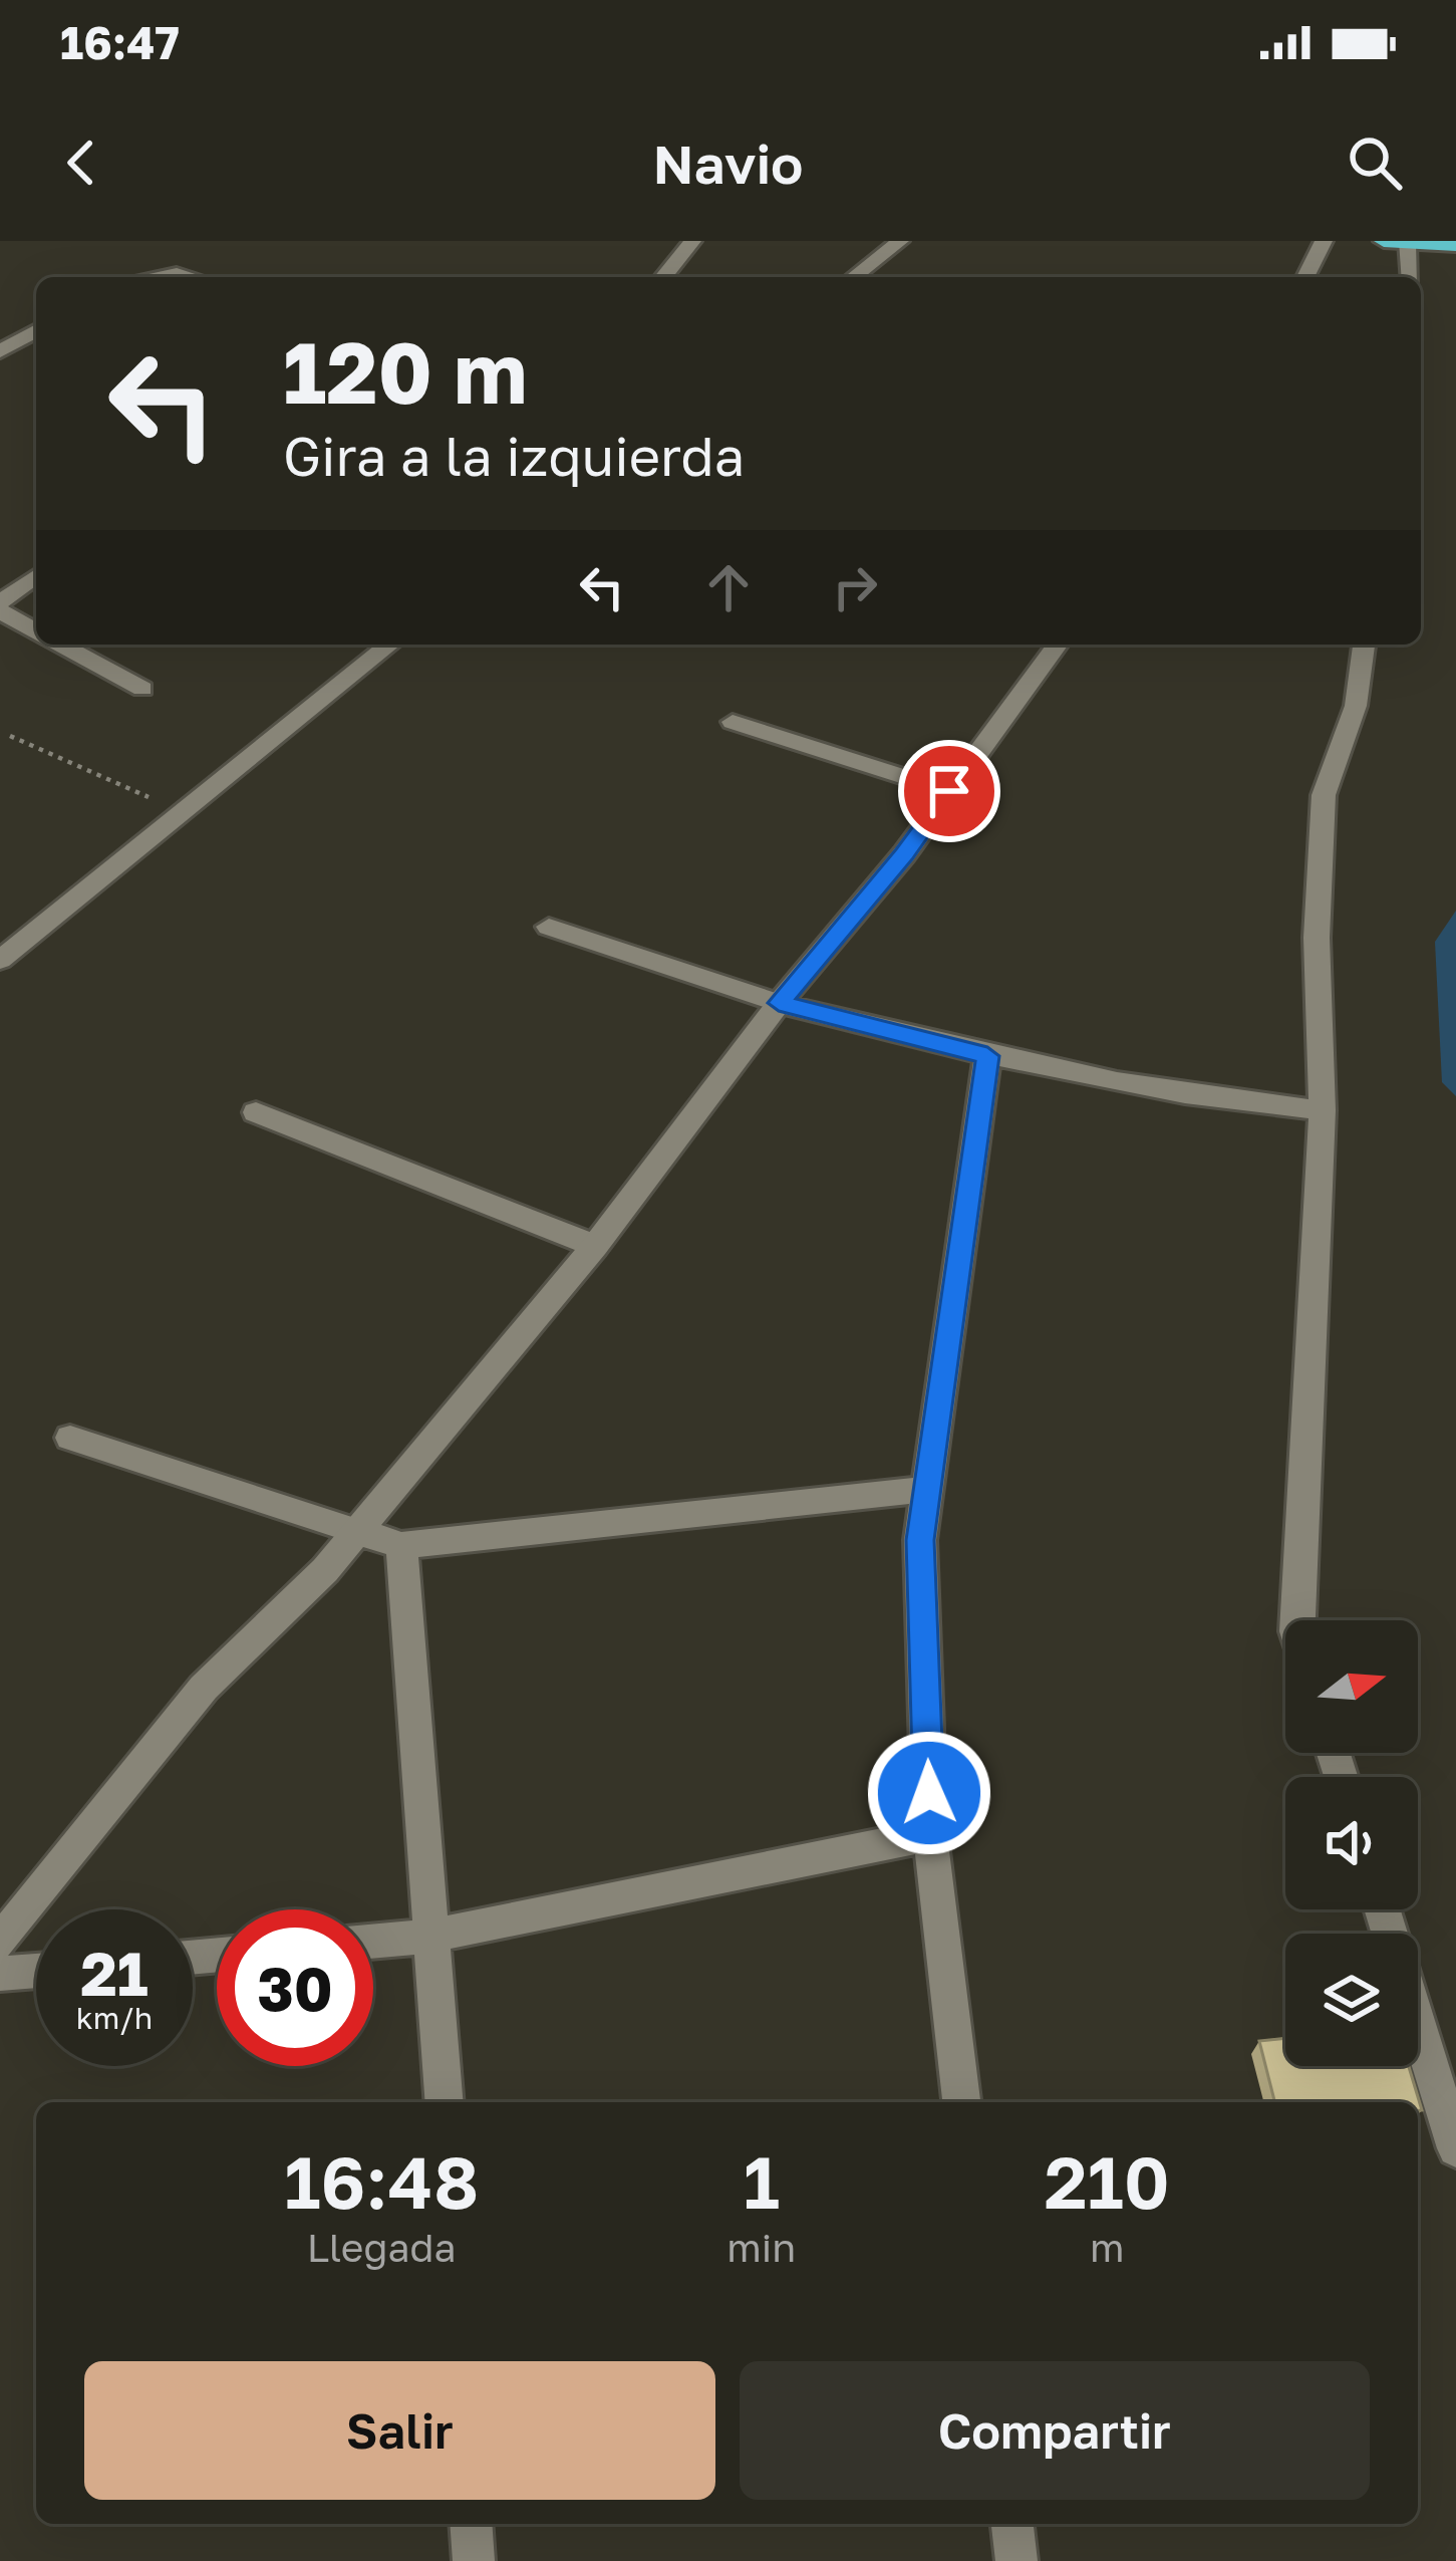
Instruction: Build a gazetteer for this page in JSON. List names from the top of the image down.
{
  "north": "right",
  "page": {
    "status": "16:47",
    "header": "Navio",
    "turn": ["120 m", "Gira a la izquierda"],
    "speed": "21 km/h",
    "limit": "30",
    "eta": [
      "16:48",
      "Llegada",
      "1",
      "min",
      "210",
      "m"
    ],
    "buttons": ["Salir", "Compartir"]
  }
}
